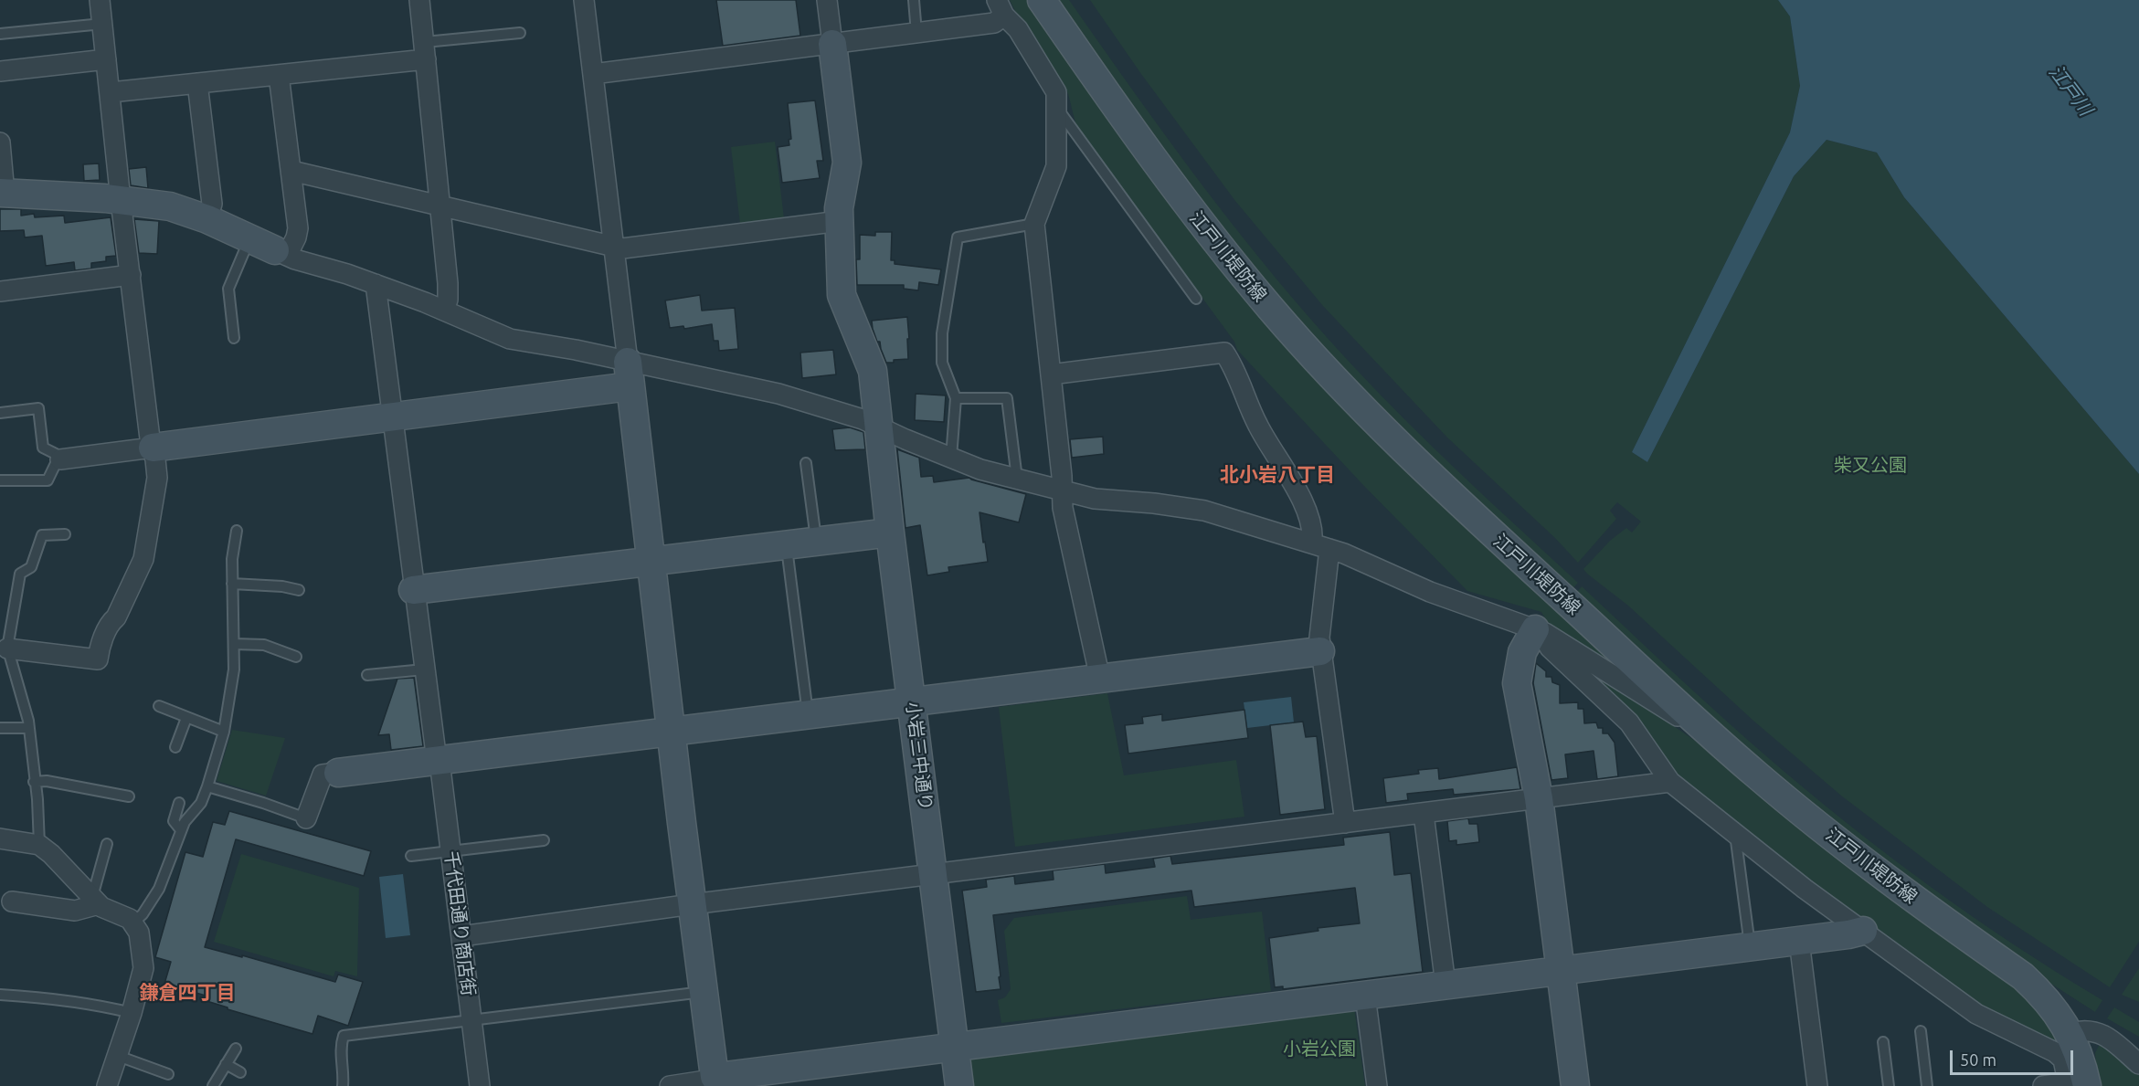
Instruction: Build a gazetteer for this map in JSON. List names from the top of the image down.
{
  "streets": {
    "street": ["江戸川堤防線", "小岩三中通り", "千代田通り商店街"]
  },
  "districts": ["北小岩八丁目", "鎌倉四丁目"],
  "water": ["江戸川"],
  "parks": ["柴又公園", "小岩公園"],
  "scale_bar": "50 m"
}
